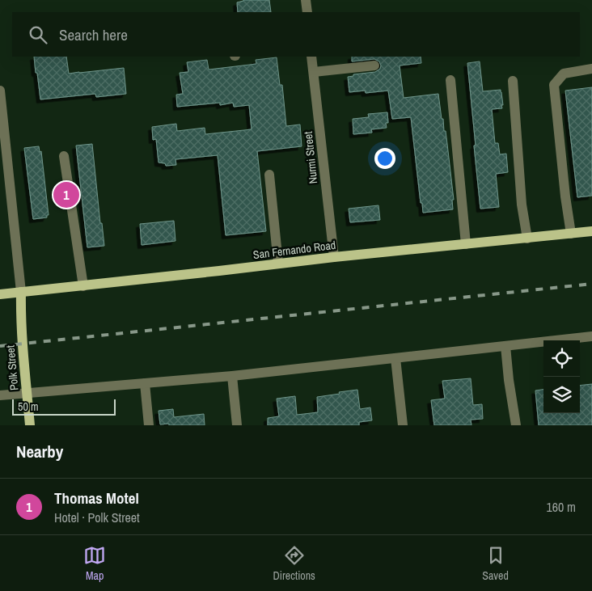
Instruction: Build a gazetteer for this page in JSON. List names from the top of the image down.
{
  "streets": {
    "main road": ["San Fernando Road", "Polk Street"],
    "street": ["Nurmi Street"]
  },
  "crossings": [
    ["Nurmi Street", "San Fernando Road"],
    ["San Fernando Road", "Polk Street"]
  ],
  "scale_bar": "50 m",
  "page": {
    "search": "Search here",
    "pins": "1",
    "scale": "50 m",
    "heading": "Nearby",
    "list": [
      {
        "mark": "1",
        "name": "Thomas Motel",
        "note": "Hotel · Polk Street",
        "value": "160 m"
      }
    ],
    "nav": ["Map", "Directions", "Saved"]
  }
}
